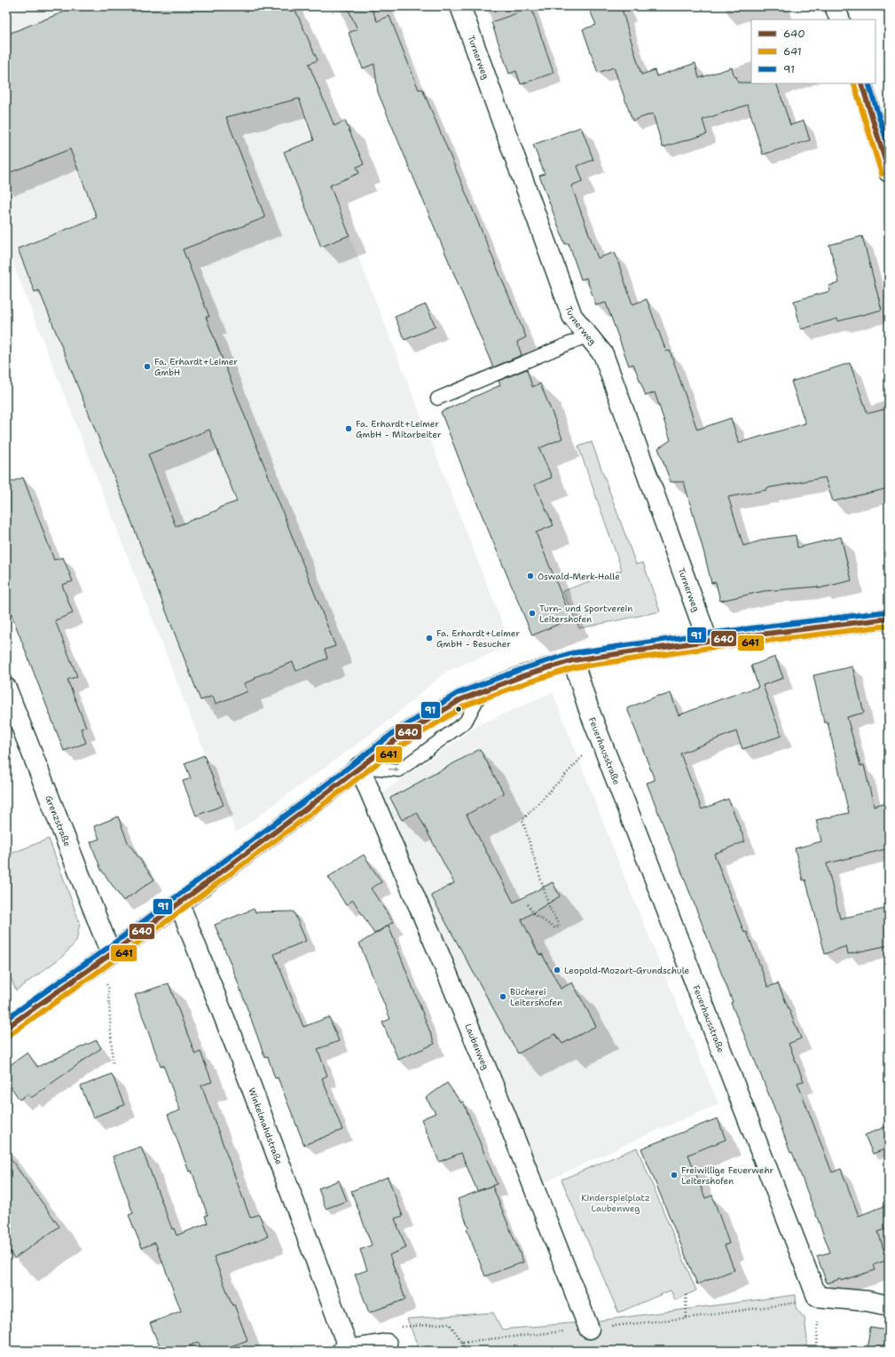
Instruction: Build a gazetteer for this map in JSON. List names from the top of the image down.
{
  "streets": {
    "street": [
      "Turnerweg",
      "Feuerhausstraße",
      "Grenzstraße",
      "Laubenweg",
      "Winkelmahdstraße"
    ]
  },
  "parks": ["Kinderspielplatz Laubenweg"],
  "places": [
    "Fa. Erhardt+Leimer GmbH",
    "Fa. Erhardt+Leimer GmbH - Mitarbeiter",
    "Oswald-Merk-Halle",
    "Turn- und Sportverein Leitershofen",
    "Fa. Erhardt+Leimer GmbH - Besucher",
    "Leopold-Mozart-Grundschule",
    "Bücherei Leitershofen",
    "Freiwillige Feuerwehr Leitershofen"
  ],
  "lines": ["transit line 640", "transit line 91", "transit line 641"],
  "legend": ["640", "641", "91"]
}
